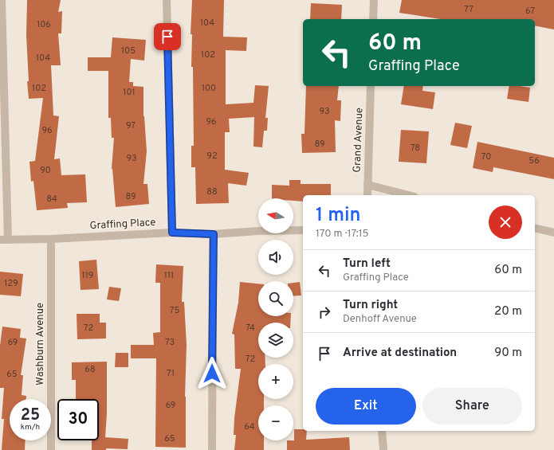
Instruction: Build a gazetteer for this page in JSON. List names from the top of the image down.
{
  "streets": {
    "street": ["Grand Avenue", "Graffing Place", "Washburn Avenue"]
  },
  "crossings": [
    ["Graffing Place", "Washburn Avenue"]
  ],
  "house_numbers": [
    "77",
    "67",
    "104",
    "106",
    "105",
    "102",
    "104",
    "102",
    "100",
    "101",
    "93",
    "96",
    "97",
    "96",
    "89",
    "78",
    "92",
    "70",
    "93",
    "56",
    "90",
    "88",
    "89",
    "84",
    "119",
    "111",
    "129",
    "75",
    "72",
    "74",
    "69",
    "73",
    "72",
    "68",
    "71",
    "65",
    "69",
    "64",
    "65"
  ],
  "north": "left",
  "page": {
    "turn": ["60 m", "Graffing Place"],
    "heading": ["1 min", "170 m · 17:15"],
    "map_buttons": ["+", "−"],
    "list": [
      {
        "name": "Turn left",
        "note": "Graffing Place",
        "value": "60 m"
      },
      {
        "name": "Turn right",
        "note": "Denhoff Avenue",
        "value": "20 m"
      },
      {
        "name": "Arrive at destination",
        "value": "90 m"
      }
    ],
    "buttons": ["Exit", "Share"],
    "speed": "25 km/h",
    "limit": "30"
  }
}
